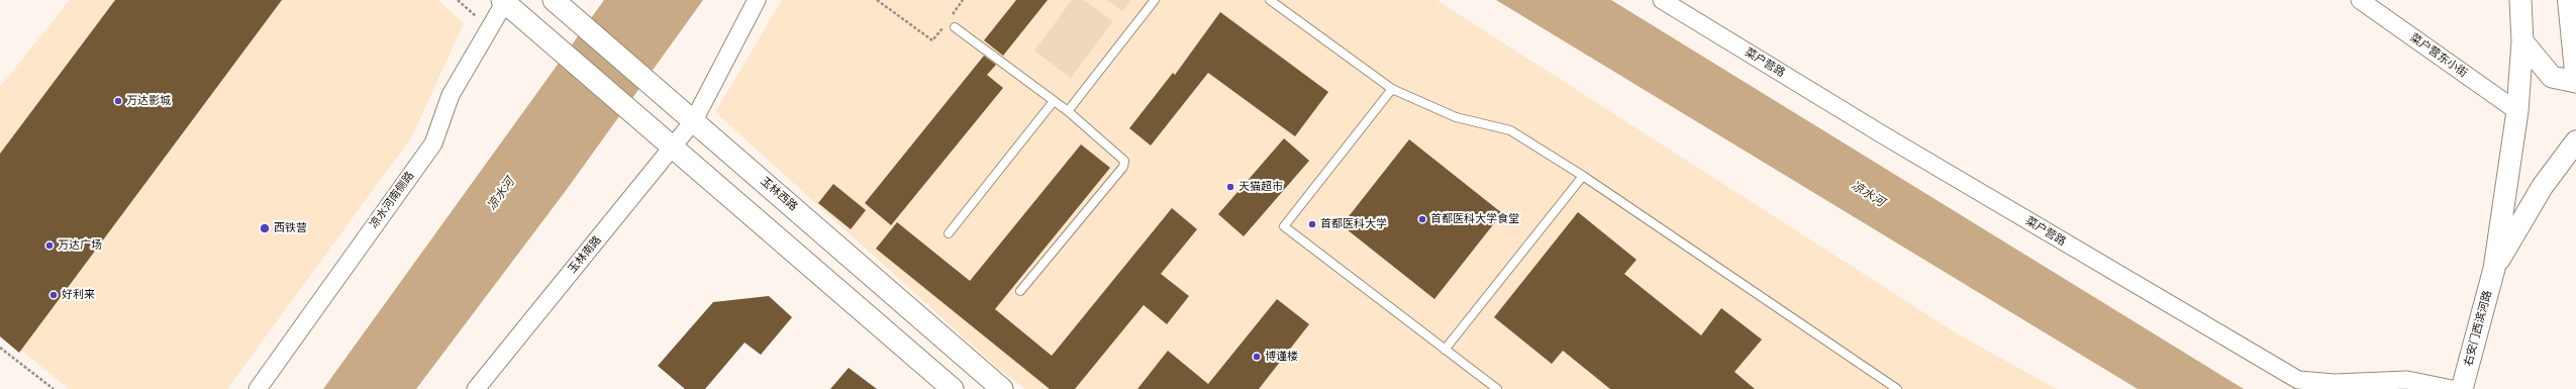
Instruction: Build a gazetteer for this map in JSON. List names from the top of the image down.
{
  "streets": {
    "street": [
      "菜户营东小街",
      "菜户营路",
      "玉林西路",
      "凉水河南侧路",
      "玉林南路",
      "右安门西滨河路"
    ]
  },
  "crossings": [
    ["玉林西路", "玉林南路"]
  ],
  "water": ["凉水河"],
  "places": [
    "万达影城",
    "天猫超市",
    "首都医科大学食堂",
    "首都医科大学",
    "西铁营",
    "万达广场",
    "好利来",
    "博谨楼"
  ]
}
